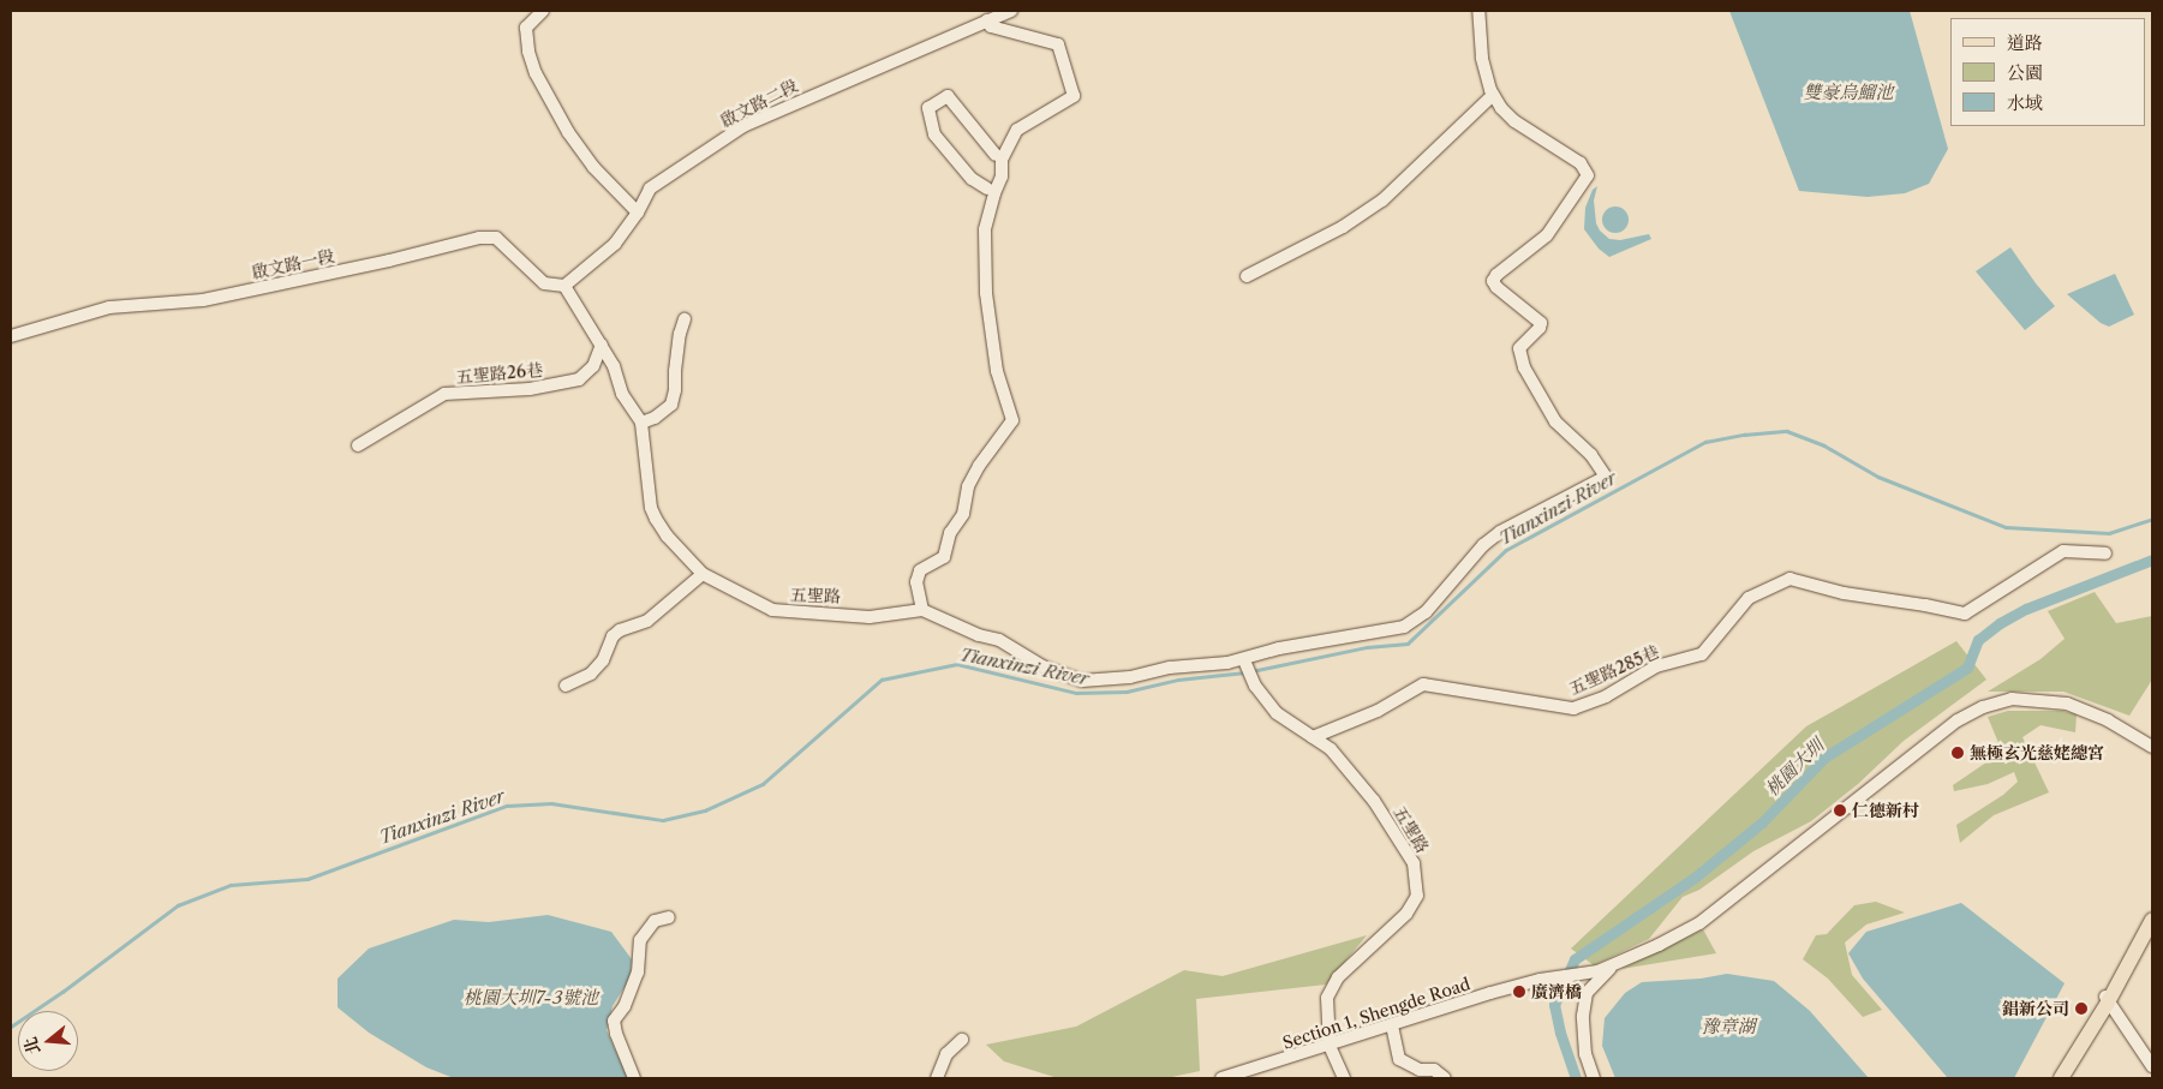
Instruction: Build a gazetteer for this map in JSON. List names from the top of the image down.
{
  "streets": {
    "street": [
      "啟文路二段",
      "啟文路一段",
      "五聖路26巷",
      "五聖路",
      "五聖路285巷",
      "Section 1, Shengde Road"
    ]
  },
  "crossings": [
    ["啟文路二段", "啟文路一段"],
    ["啟文路二段", "五聖路"],
    ["啟文路一段", "五聖路"],
    ["五聖路26巷", "五聖路"],
    ["五聖路", "五聖路285巷"],
    ["五聖路", "Section 1, Shengde Road"]
  ],
  "water": [
    "雙豪烏鰡池",
    "Tianxinzi River",
    "桃園大圳",
    "桃園大圳7-3號池",
    "豫章湖"
  ],
  "places": [
    "無極玄光慈姥總宮",
    "仁德新村",
    "廣濟橋",
    "錩新公司"
  ],
  "legend": ["道路", "公園", "水域"],
  "north": "left"
}
